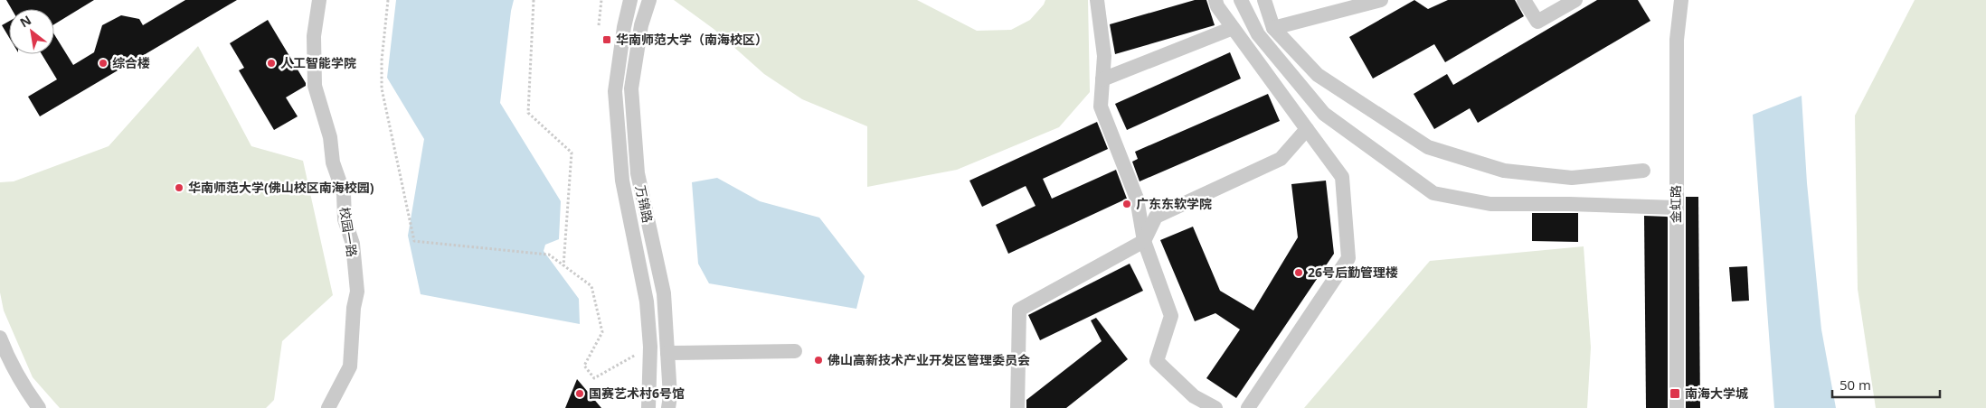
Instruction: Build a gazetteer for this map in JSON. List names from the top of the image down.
{
  "streets": {
    "street": ["万锦路", "金虹路", "校园一路"]
  },
  "places": {
    "transit": ["华南师范大学（南海校区）", "南海大学城"],
    "other": [
      "综合楼",
      "人工智能学院",
      "华南师范大学(佛山校区南海校园)",
      "广东东软学院",
      "26号后勤管理楼",
      "佛山高新技术产业开发区管理委员会",
      "国赛艺术村6号馆"
    ]
  },
  "scale_bar": "50 m",
  "north": "top left"
}
